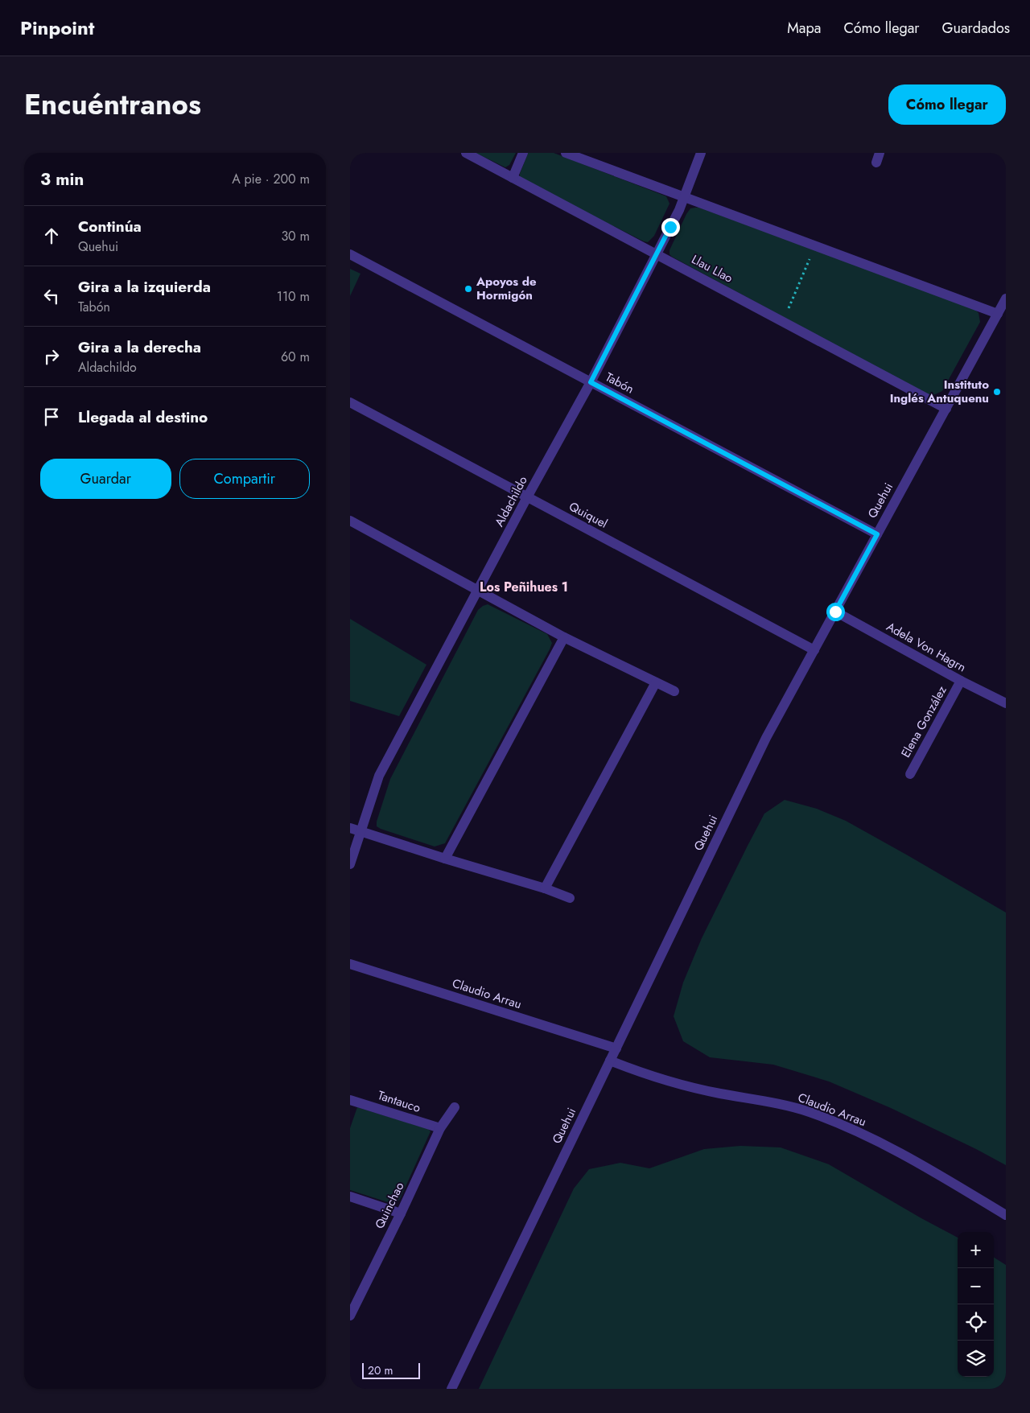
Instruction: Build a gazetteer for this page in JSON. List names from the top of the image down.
{
  "streets": {
    "street": [
      "Llau Llao",
      "Tabón",
      "Quehui",
      "Aldachildo",
      "Quiquel",
      "Adela Von Hagrn",
      "Elena González",
      "Claudio Arrau",
      "Tantauco",
      "Quinchao"
    ]
  },
  "crossings": [
    ["Llau Llao", "Quehui"],
    ["Llau Llao", "Aldachildo"],
    ["Tabón", "Quehui"],
    ["Tabón", "Aldachildo"],
    ["Quehui", "Quiquel"],
    ["Quehui", "Adela Von Hagrn"],
    ["Quehui", "Claudio Arrau"],
    ["Aldachildo", "Quiquel"],
    ["Adela Von Hagrn", "Elena González"],
    ["Tantauco", "Quinchao"]
  ],
  "districts": ["Los Peñihues 1"],
  "places": ["Apoyos de Hormigón", "Instituto Inglés Antuquenu"],
  "scale_bar": "20 m",
  "page": {
    "header": "Pinpoint",
    "nav": ["Mapa", "Cómo llegar", "Guardados"],
    "title": "Encuéntranos",
    "buttons": [
      "Cómo llegar",
      ["Guardar", "Compartir"]
    ],
    "heading": ["3 min", "A pie · 200 m"],
    "list": [
      ["Continúa", "Quehui", "30 m"],
      ["Gira a la izquierda", "Tabón", "110 m"],
      ["Gira a la derecha", "Aldachildo", "60 m"],
      "Llegada al destino"
    ],
    "map_buttons": ["+", "−"],
    "scale": "20 m"
  }
}
